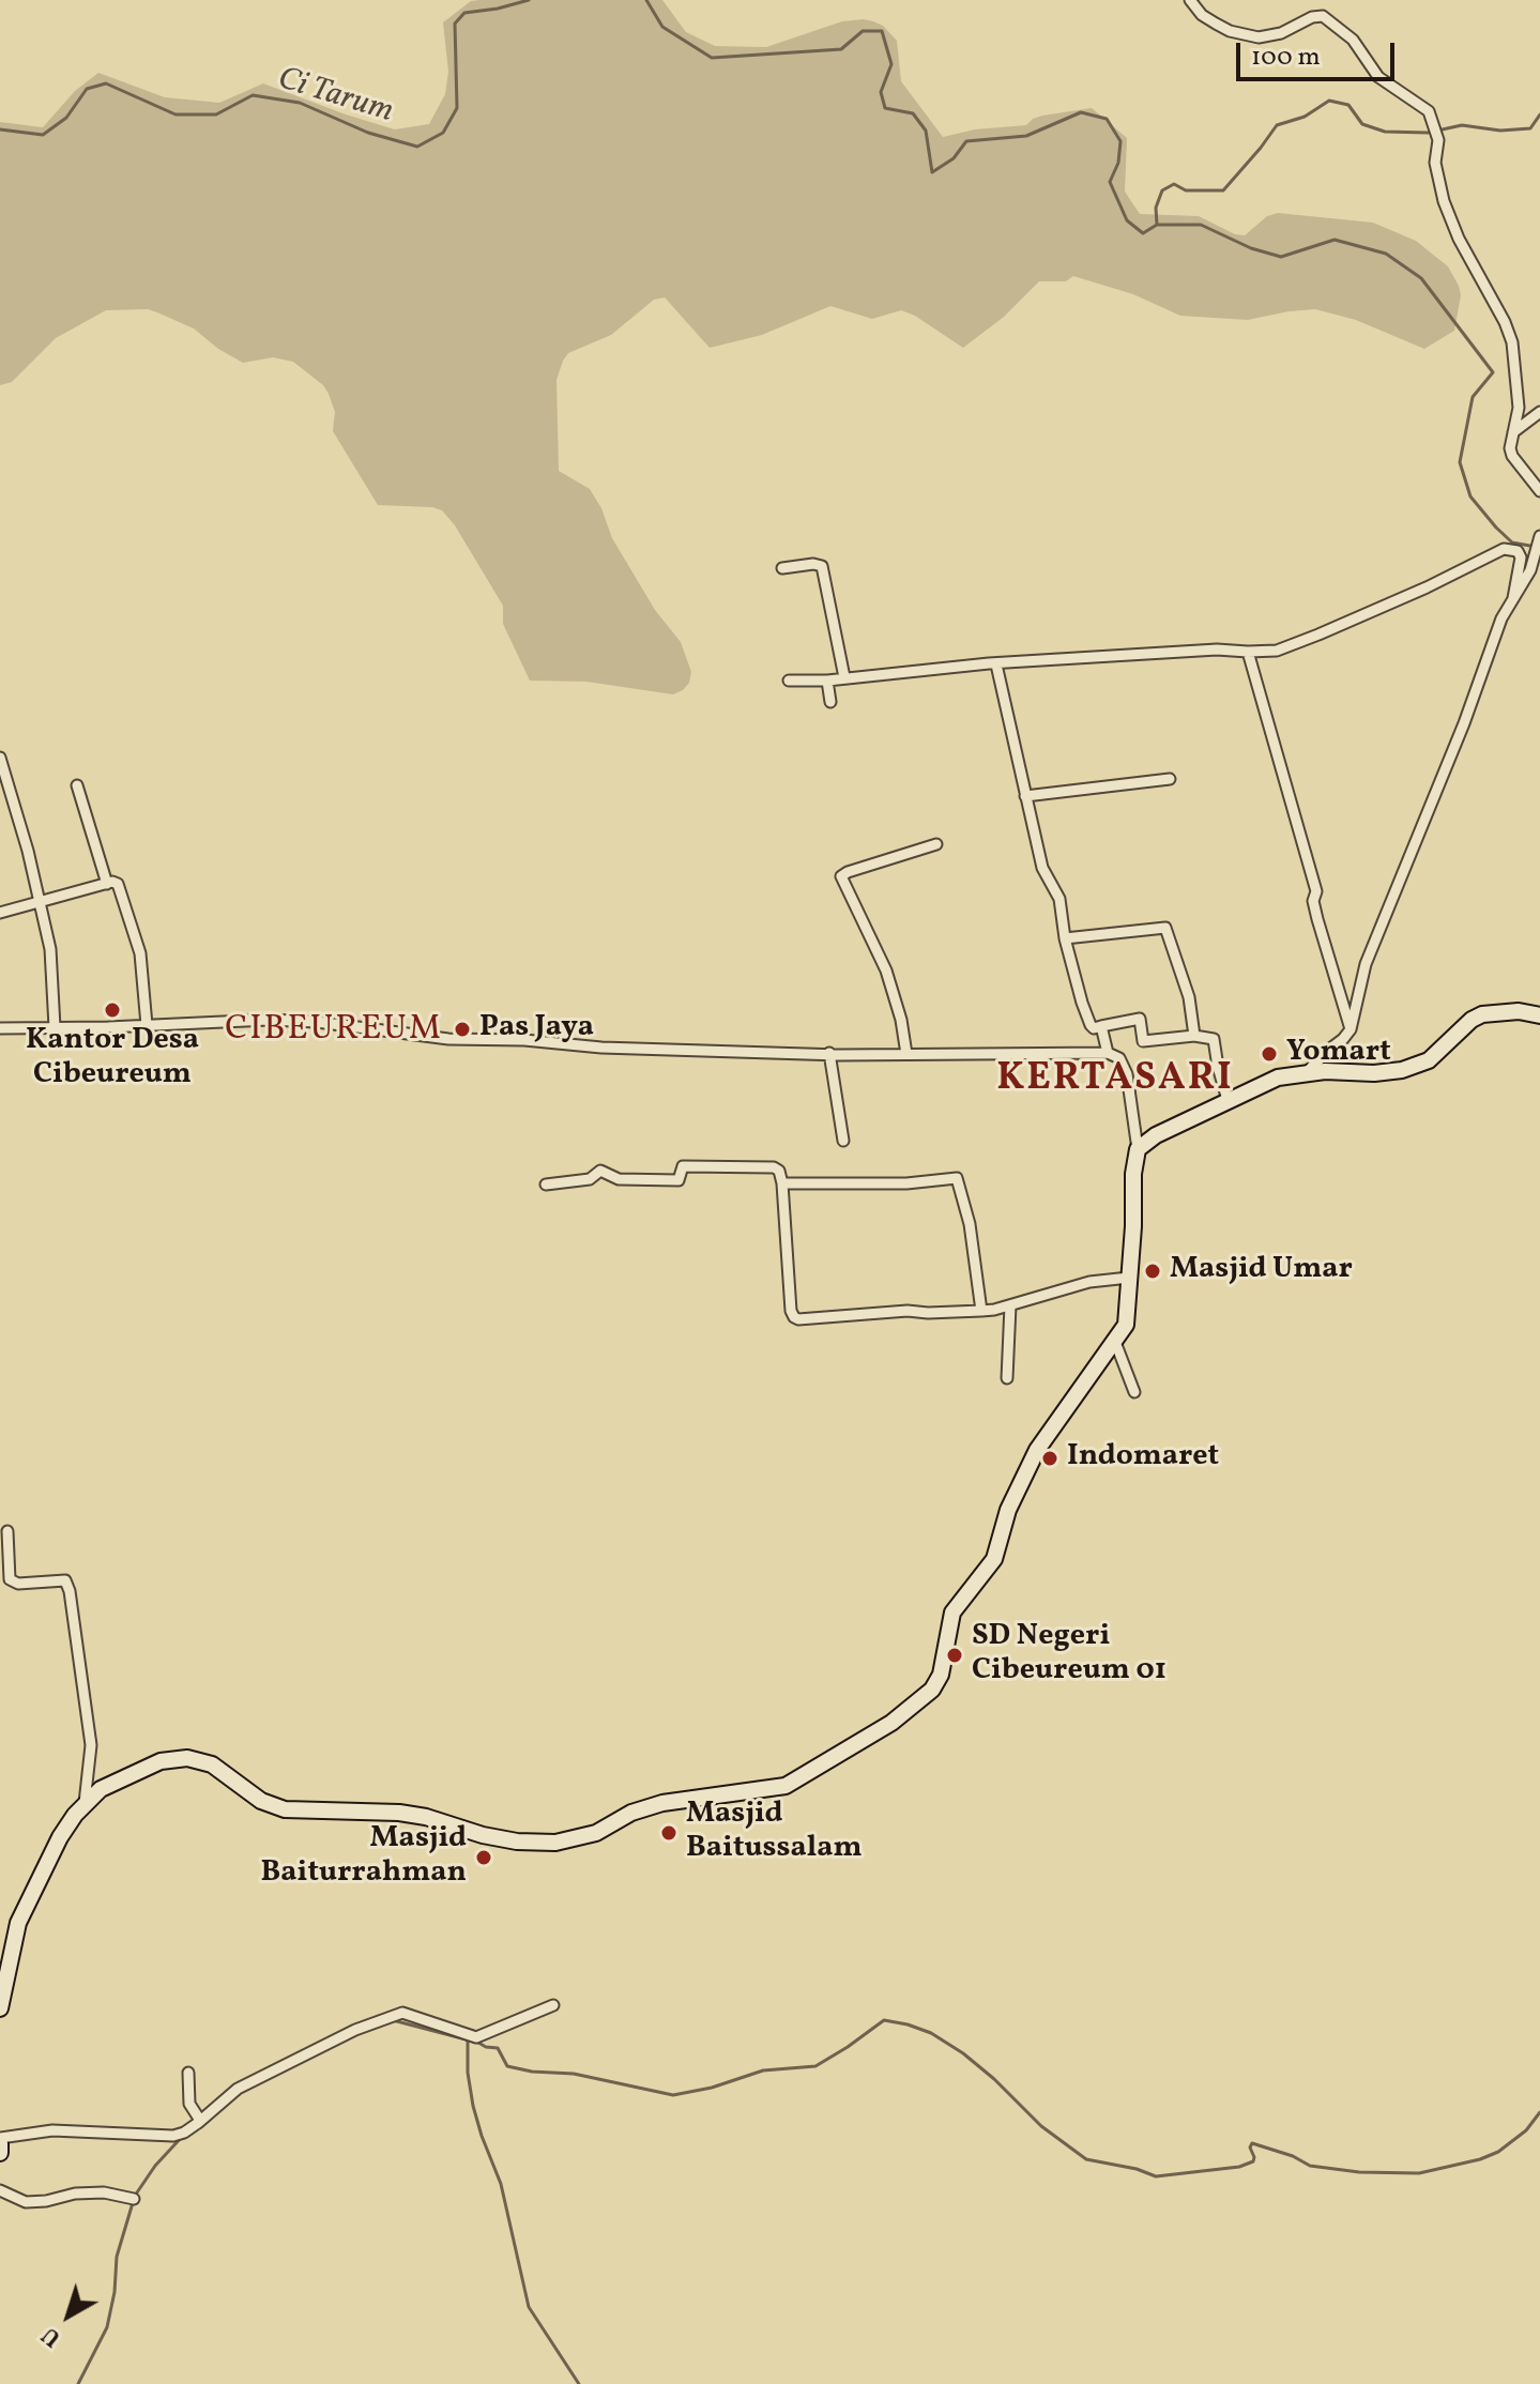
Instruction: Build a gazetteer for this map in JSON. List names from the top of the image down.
{
  "districts": ["CIBEUREUM", "KERTASARI"],
  "water": ["Ci Tarum"],
  "places": [
    "Kantor Desa Cibeureum",
    "Pas Jaya",
    "Yomart",
    "Masjid Umar",
    "Indomaret",
    "SD Negeri Cibeureum 01",
    "Masjid Baitussalam",
    "Masjid Baiturrahman"
  ],
  "scale_bar": "100 m",
  "north": "bottom left"
}
